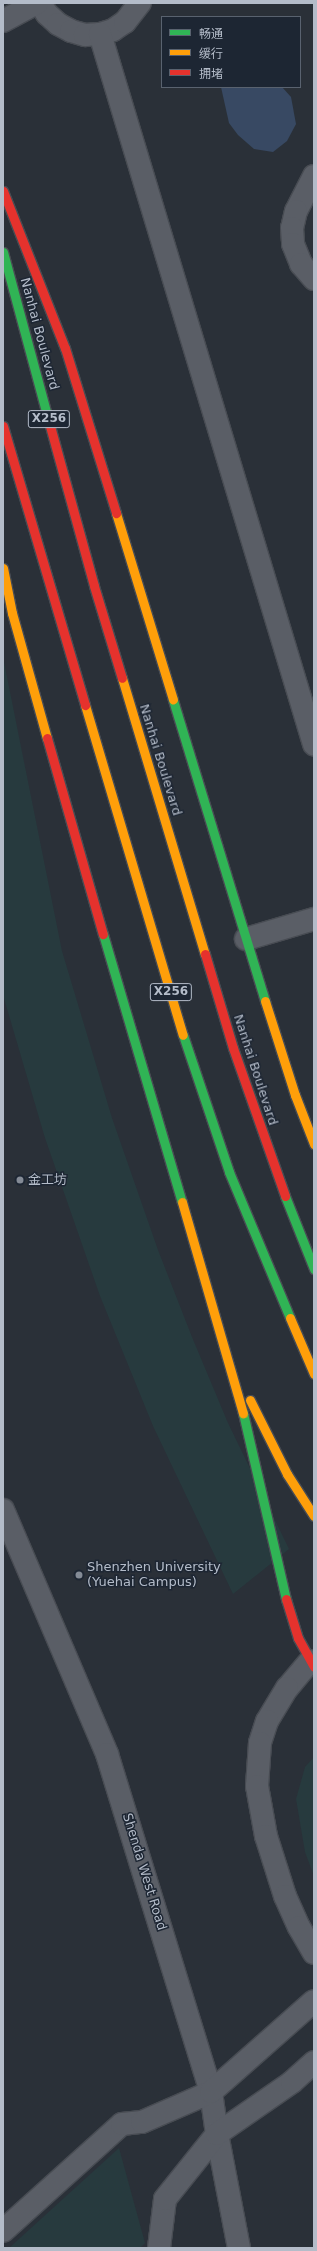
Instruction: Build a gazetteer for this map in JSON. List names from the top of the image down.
{
  "streets": {
    "main road": ["Nanhai Boulevard", "X256"],
    "street": ["Shenda West Road"]
  },
  "places": ["金工坊", "Shenzhen University (Yuehai Campus)"],
  "legend": ["畅通", "缓行", "拥堵"]
}
